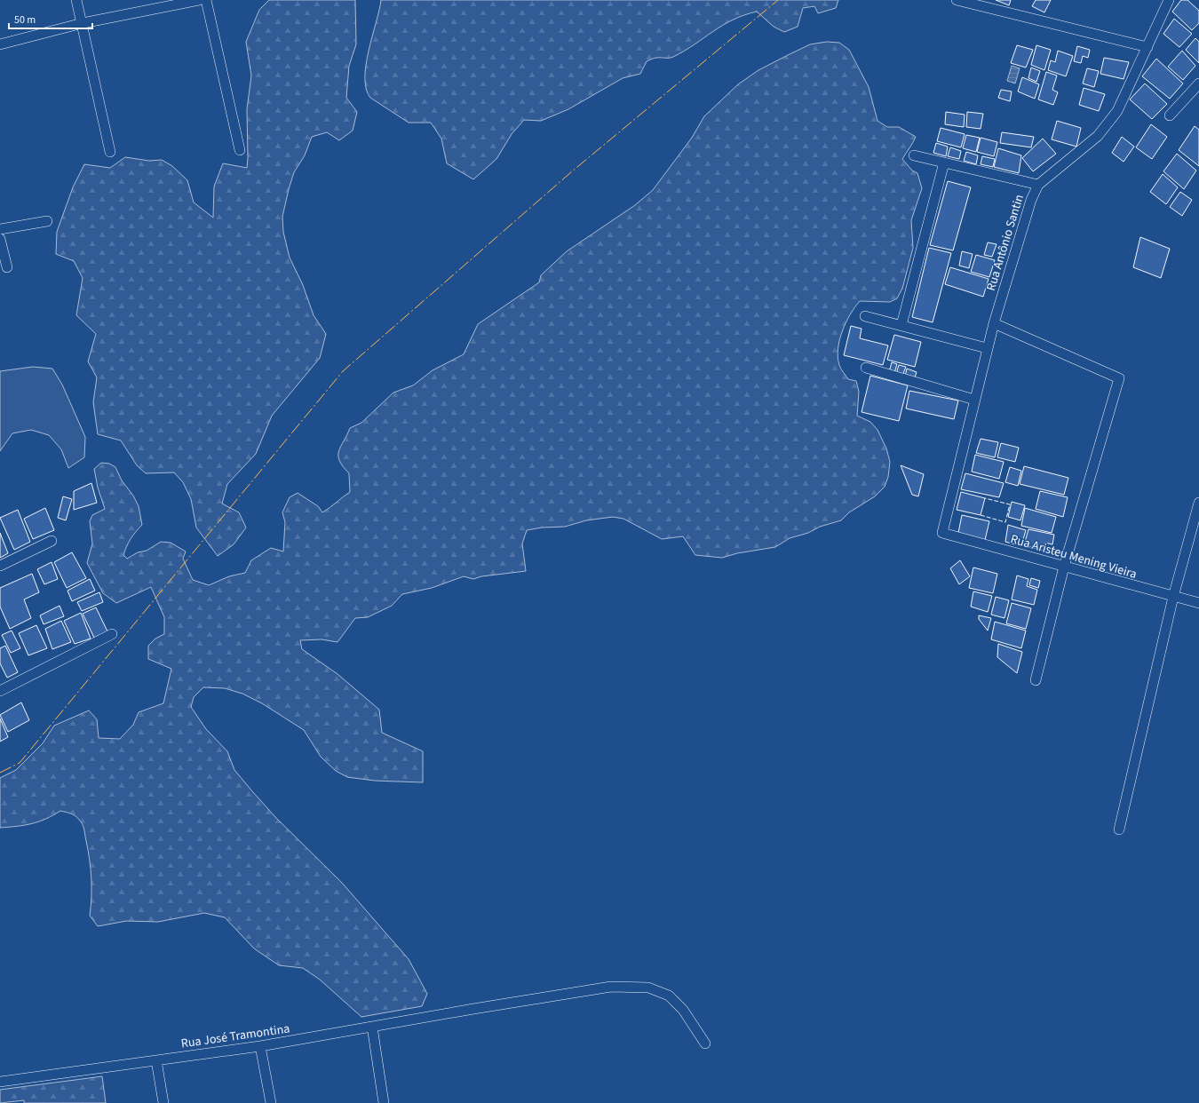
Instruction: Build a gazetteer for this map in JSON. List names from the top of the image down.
{
  "streets": {
    "street": ["Rua Antônio Santin", "Rua Aristeu Mening Vieira", "Rua José Tramontina"]
  },
  "crossings": [
    ["Rua Antônio Santin", "Rua Aristeu Mening Vieira"]
  ],
  "scale_bar": "50 m"
}
